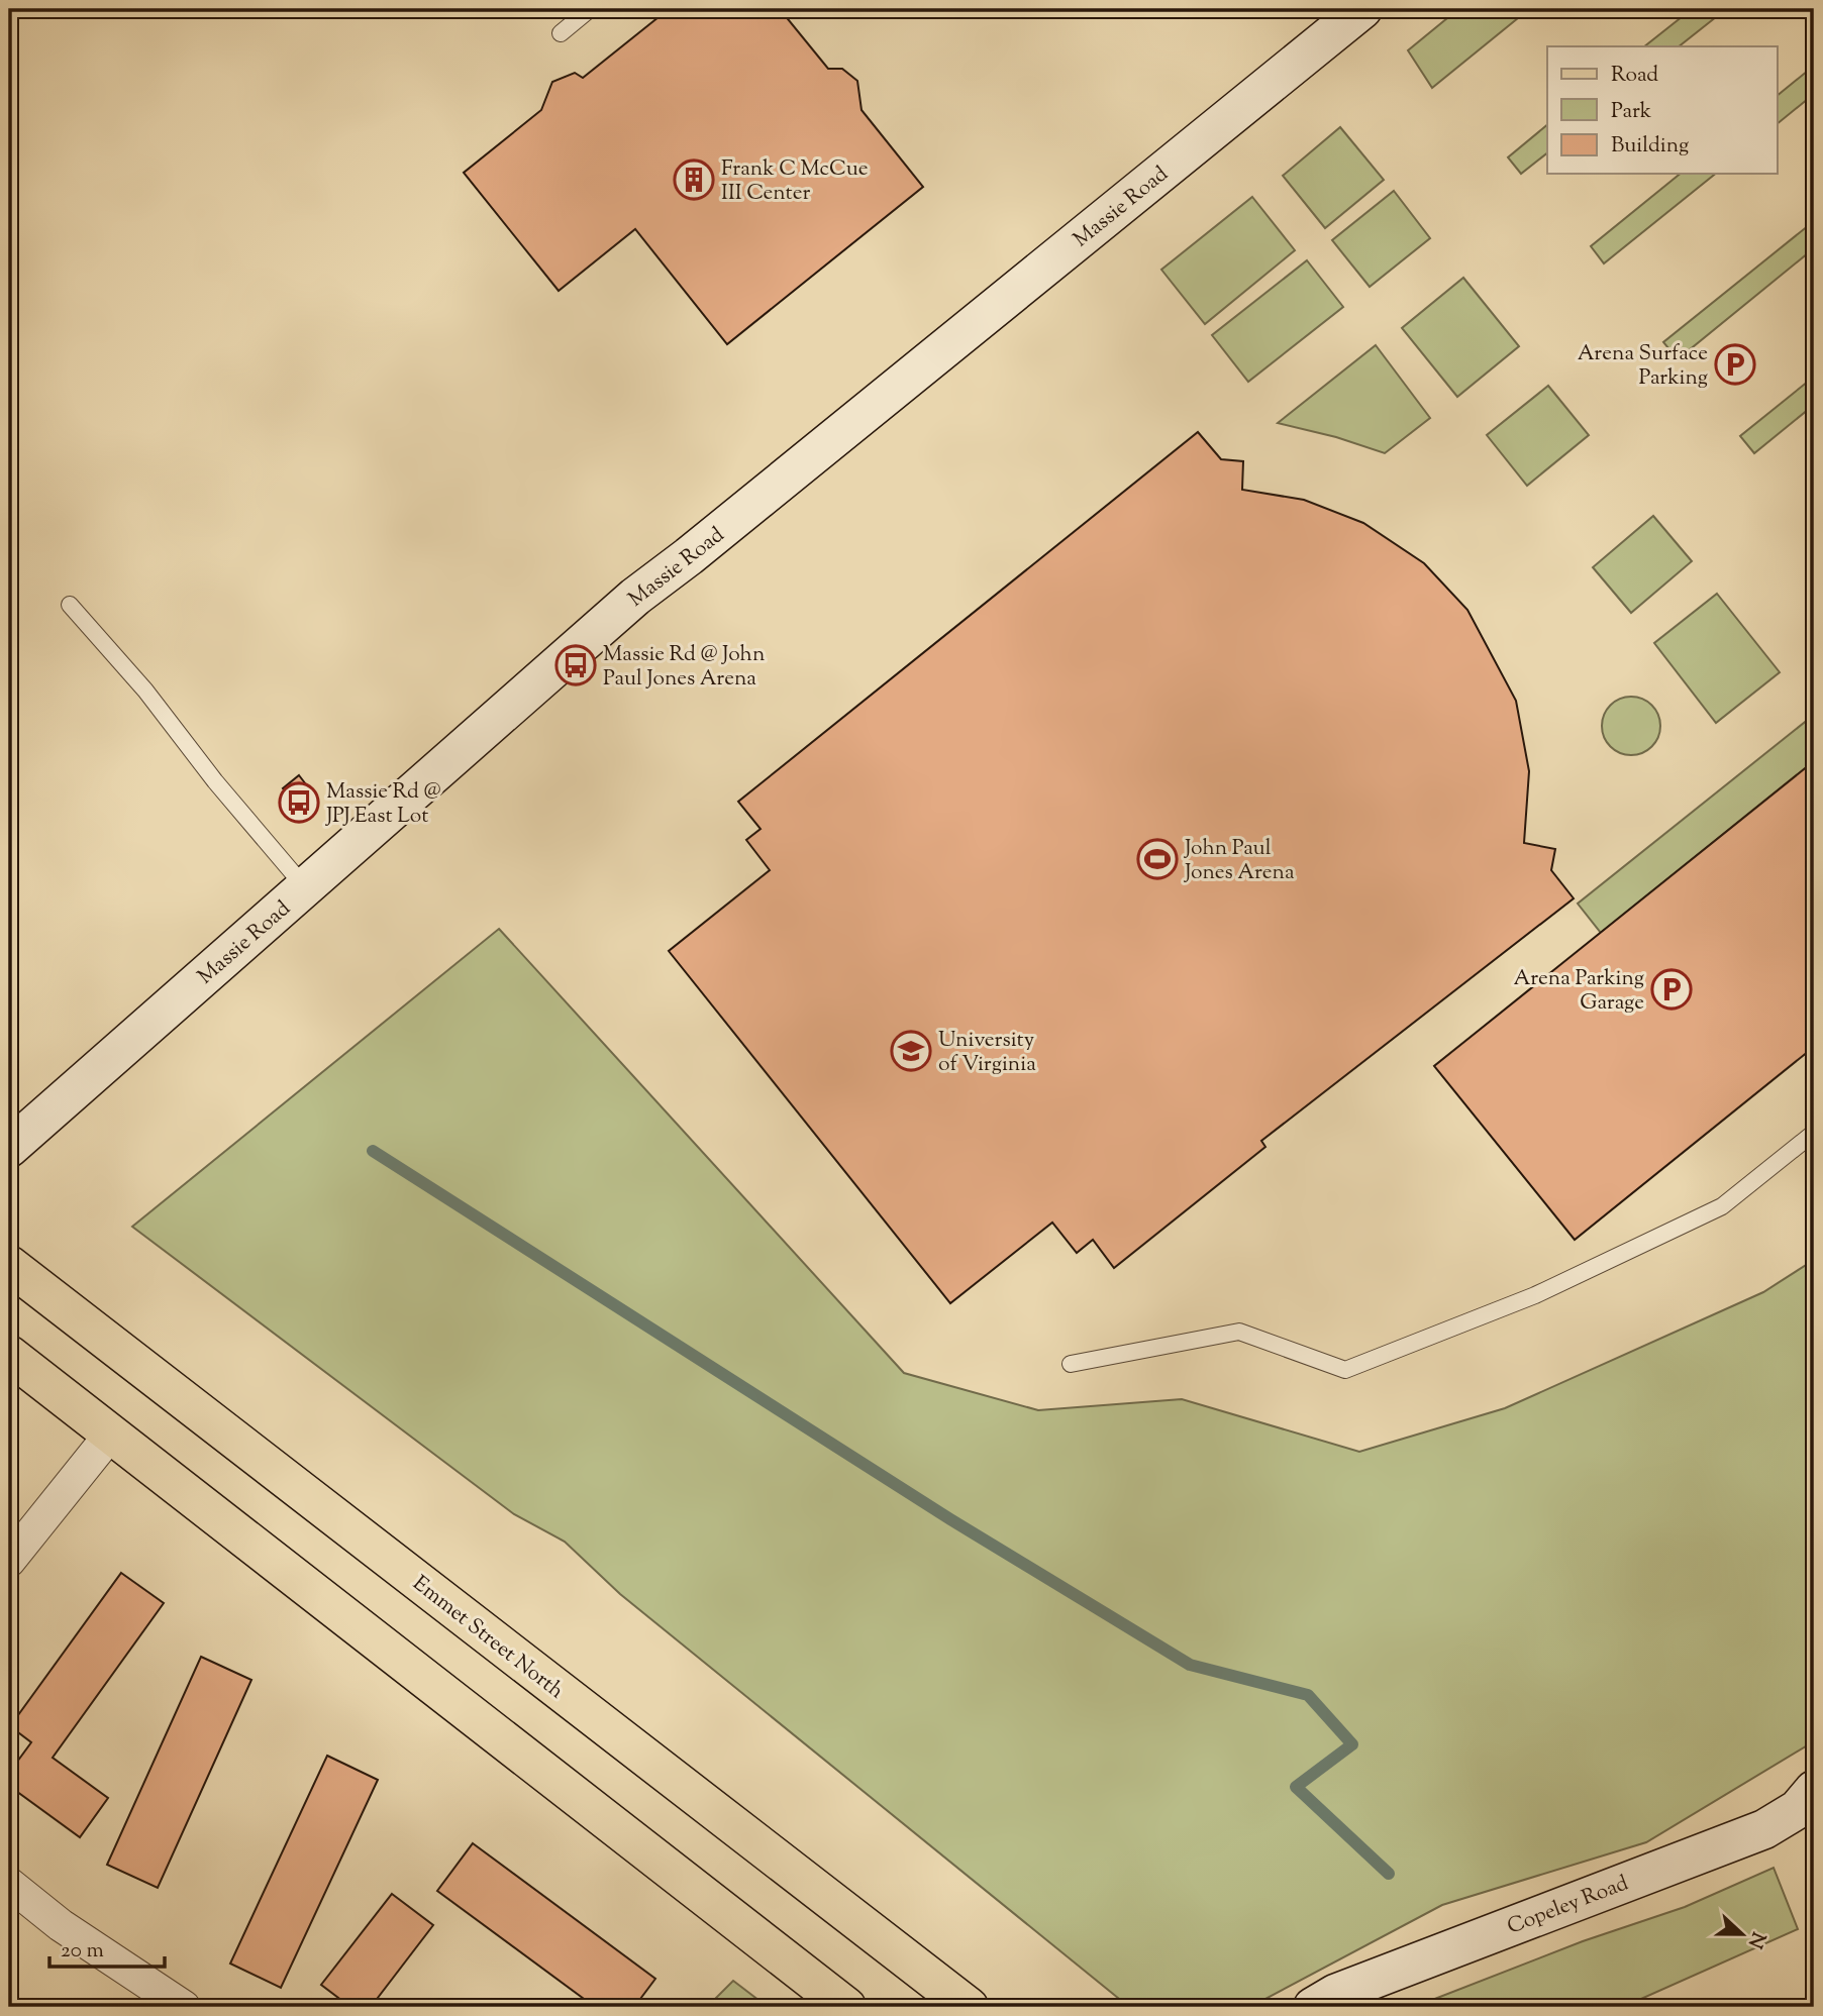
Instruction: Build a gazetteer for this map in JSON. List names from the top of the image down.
{
  "streets": {
    "main road": ["Emmet Street North"],
    "street": ["Massie Road", "Copeley Road"]
  },
  "places": {
    "building": ["Frank C McCue III Center"],
    "parking": ["Arena Surface Parking", "Arena Parking Garage"],
    "bus stop": ["Massie Rd @ John Paul Jones Arena", "Massie Rd @ JPJ East Lot"],
    "sports": ["John Paul Jones Arena"],
    "school or university": ["University of Virginia"]
  },
  "legend": ["Road", "Park", "Building"],
  "scale_bar": "20 m",
  "north": "right"
}
